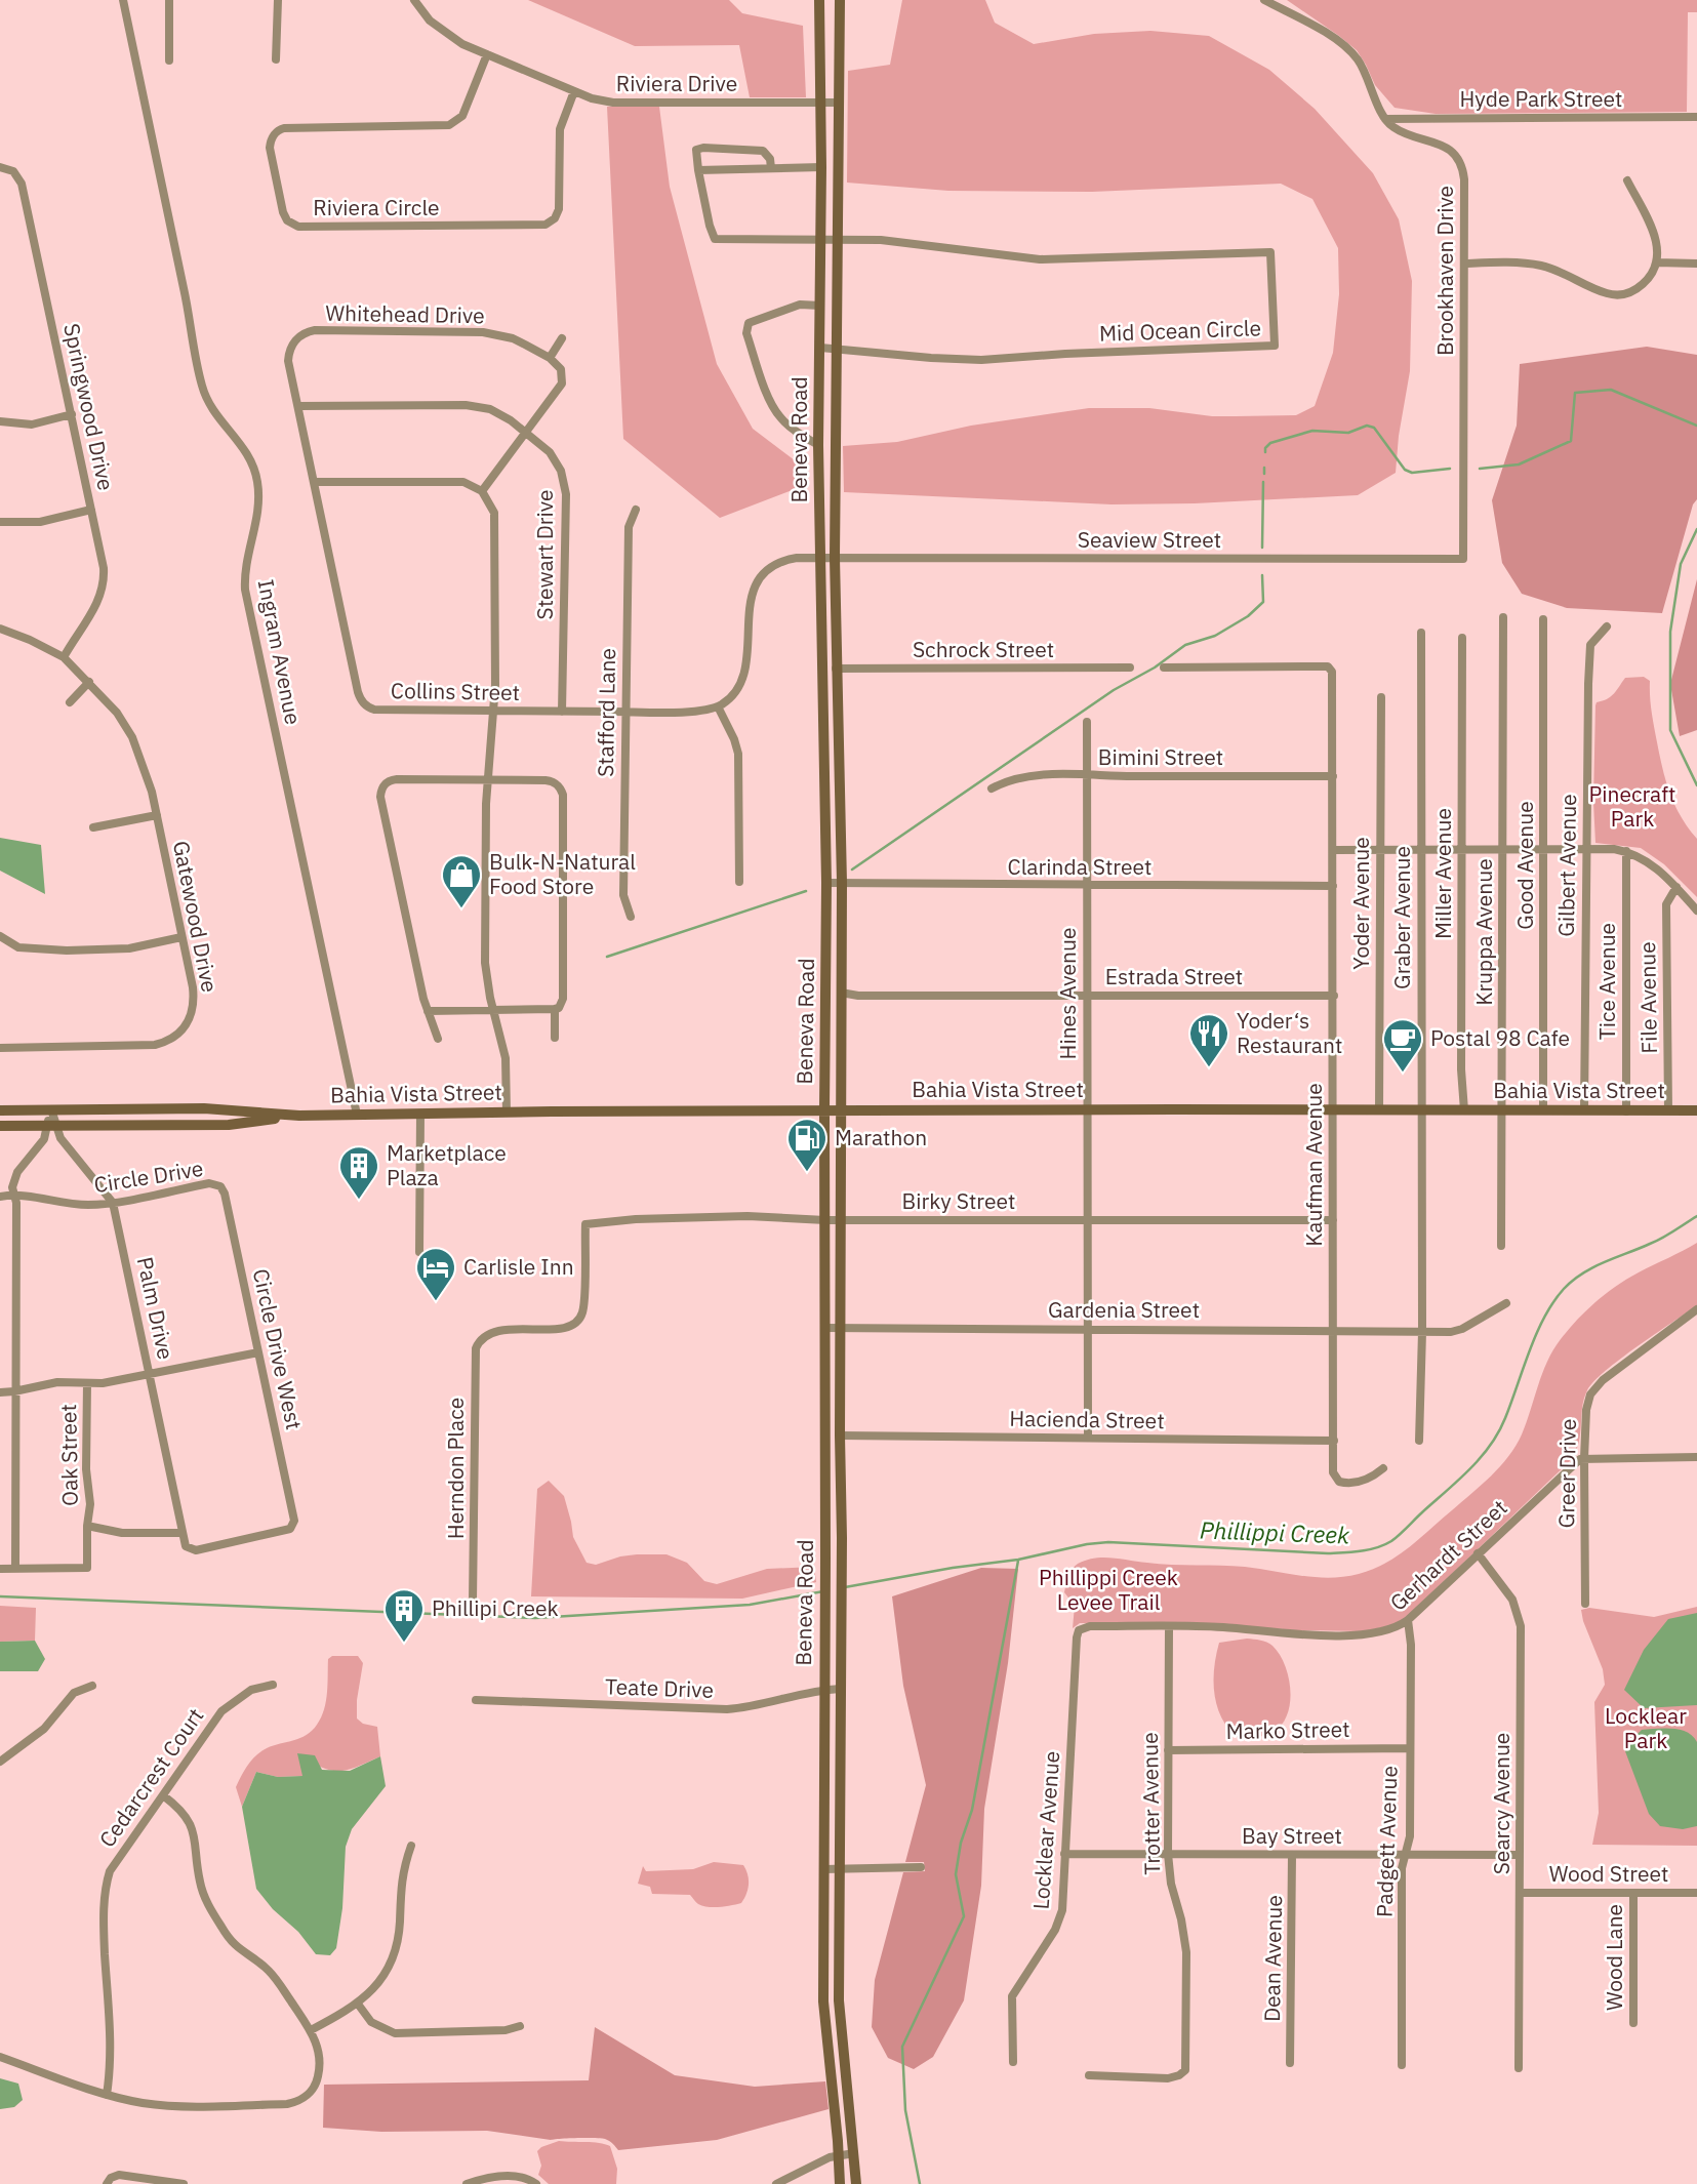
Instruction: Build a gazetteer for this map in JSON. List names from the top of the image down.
{
  "streets": {
    "main road": ["Beneva Road", "Bahia Vista Street"],
    "street": [
      "Riviera Drive",
      "Hyde Park Street",
      "Riviera Circle",
      "Brookhaven Drive",
      "Whitehead Drive",
      "Mid Ocean Circle",
      "Springwood Drive",
      "Seaview Street",
      "Stewart Drive",
      "Schrock Street",
      "Ingram Avenue",
      "Collins Street",
      "Stafford Lane",
      "Bimini Street",
      "Good Avenue",
      "Gilbert Avenue",
      "Clarinda Street",
      "Miller Avenue",
      "Yoder Avenue",
      "Gatewood Drive",
      "Graber Avenue",
      "Kruppa Avenue",
      "Estrada Street",
      "Tice Avenue",
      "Hines Avenue",
      "File Avenue",
      "Kaufman Avenue",
      "Circle Drive",
      "Birky Street",
      "Palm Drive",
      "Gardenia Street",
      "Circle Drive West",
      "Hacienda Street",
      "Oak Street",
      "Herndon Place",
      "Greer Drive",
      "Gerhardt Street",
      "Teate Drive",
      "Marko Street",
      "Cedarcrest Court",
      "Trotter Avenue",
      "Searcy Avenue",
      "Locklear Avenue",
      "Bay Street",
      "Padgett Avenue",
      "Wood Street",
      "Wood Lane",
      "Dean Avenue"
    ]
  },
  "crossings": [
    ["Riviera Drive", "Riviera Circle"],
    ["Riviera Drive", "Beneva Road"],
    ["Hyde Park Street", "Brookhaven Drive"],
    ["Brookhaven Drive", "Seaview Street"],
    ["Whitehead Drive", "Collins Street"],
    ["Mid Ocean Circle", "Beneva Road"],
    ["Springwood Drive", "Gatewood Drive"],
    ["Beneva Road", "Seaview Street"],
    ["Beneva Road", "Schrock Street"],
    ["Beneva Road", "Clarinda Street"],
    ["Beneva Road", "Estrada Street"],
    ["Beneva Road", "Bahia Vista Street"],
    ["Beneva Road", "Birky Street"],
    ["Beneva Road", "Gardenia Street"],
    ["Beneva Road", "Hacienda Street"],
    ["Beneva Road", "Teate Drive"],
    ["Stewart Drive", "Collins Street"],
    ["Ingram Avenue", "Bahia Vista Street"],
    ["Collins Street", "Stafford Lane"],
    ["Bimini Street", "Hines Avenue"],
    ["Bimini Street", "Kaufman Avenue"],
    ["Good Avenue", "Bahia Vista Street"],
    ["Gilbert Avenue", "Bahia Vista Street"],
    ["Clarinda Street", "Hines Avenue"],
    ["Clarinda Street", "Kaufman Avenue"],
    ["Miller Avenue", "Bahia Vista Street"],
    ["Yoder Avenue", "Bahia Vista Street"],
    ["Graber Avenue", "Bahia Vista Street"],
    ["Graber Avenue", "Gardenia Street"],
    ["Kruppa Avenue", "Bahia Vista Street"],
    ["Estrada Street", "Hines Avenue"],
    ["Estrada Street", "Kaufman Avenue"],
    ["Tice Avenue", "Bahia Vista Street"],
    ["Hines Avenue", "Bahia Vista Street"],
    ["Hines Avenue", "Birky Street"],
    ["Hines Avenue", "Gardenia Street"],
    ["Hines Avenue", "Hacienda Street"],
    ["File Avenue", "Bahia Vista Street"],
    ["Bahia Vista Street", "Kaufman Avenue"],
    ["Bahia Vista Street", "Palm Drive"],
    ["Kaufman Avenue", "Birky Street"],
    ["Kaufman Avenue", "Gardenia Street"],
    ["Kaufman Avenue", "Hacienda Street"],
    ["Circle Drive", "Palm Drive"],
    ["Circle Drive", "Circle Drive West"],
    ["Birky Street", "Herndon Place"],
    ["Palm Drive", "Circle Drive West"],
    ["Greer Drive", "Gerhardt Street"],
    ["Gerhardt Street", "Trotter Avenue"],
    ["Gerhardt Street", "Searcy Avenue"],
    ["Gerhardt Street", "Locklear Avenue"],
    ["Gerhardt Street", "Padgett Avenue"],
    ["Marko Street", "Trotter Avenue"],
    ["Marko Street", "Padgett Avenue"],
    ["Trotter Avenue", "Bay Street"],
    ["Searcy Avenue", "Bay Street"],
    ["Searcy Avenue", "Wood Street"],
    ["Locklear Avenue", "Bay Street"],
    ["Bay Street", "Padgett Avenue"],
    ["Bay Street", "Dean Avenue"],
    ["Wood Street", "Wood Lane"]
  ],
  "water": ["Phillippi Creek"],
  "parks": ["Pinecraft Park", "Phillippi Creek Levee Trail", "Locklear Park"],
  "places": {
    "shop": ["Bulk-N-Natural Food Store"],
    "restaurant": ["Yoder‘s Restaurant"],
    "cafe": ["Postal 98 Cafe"],
    "fuel station": ["Marathon"],
    "building": ["Marketplace Plaza", "Phillipi Creek"],
    "hotel": ["Carlisle Inn"]
  }
}
